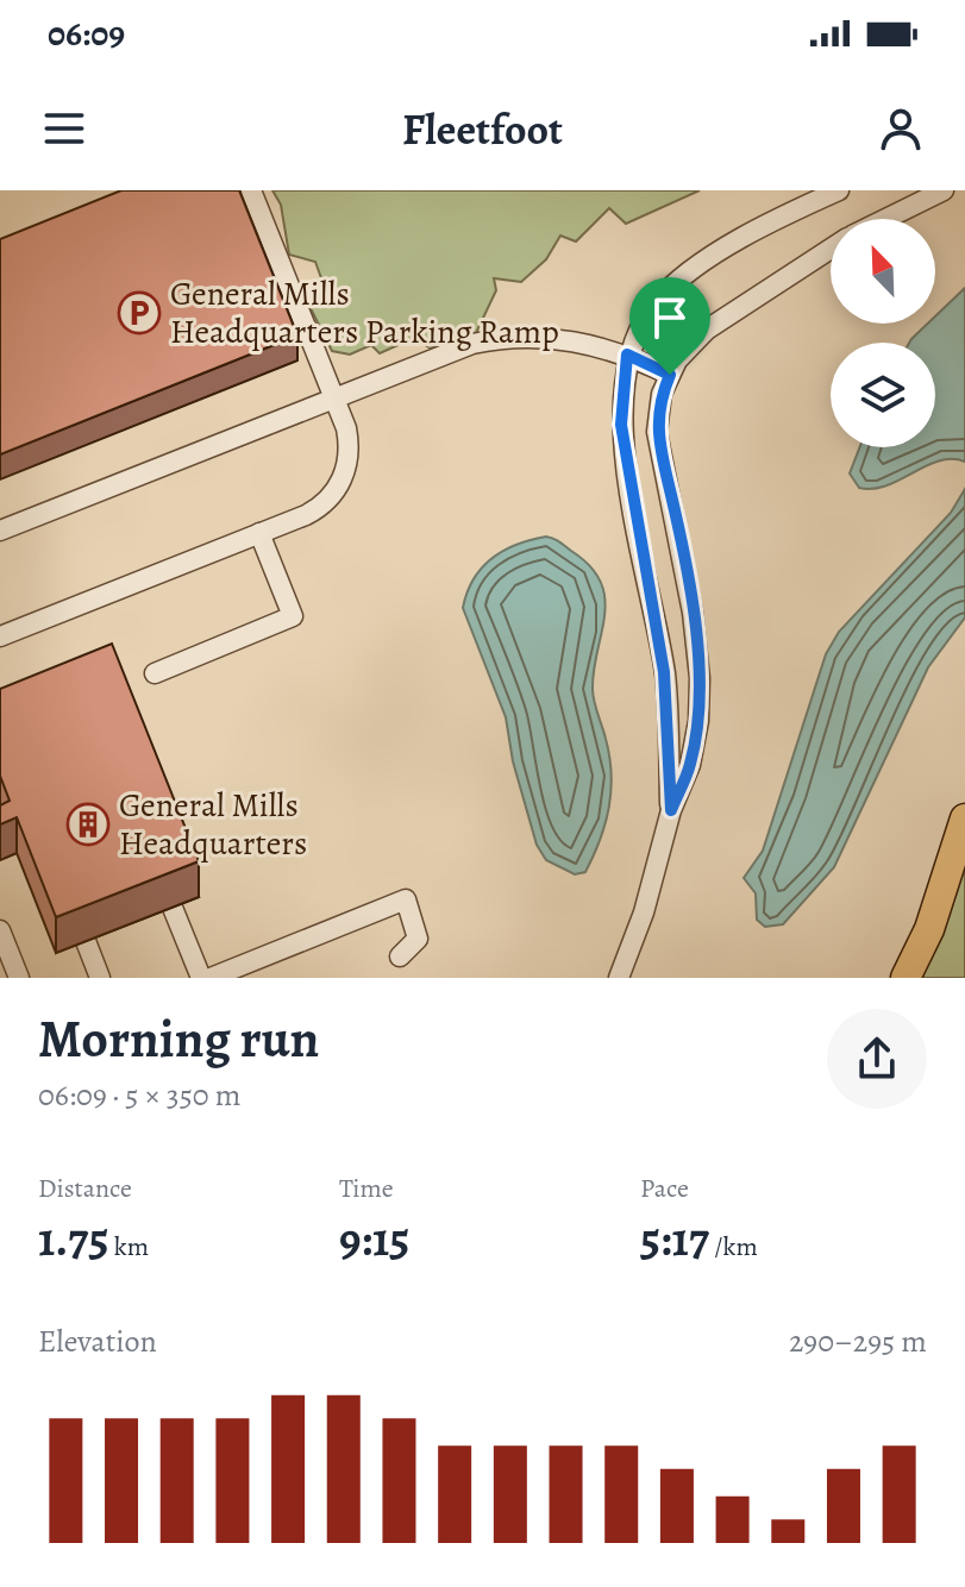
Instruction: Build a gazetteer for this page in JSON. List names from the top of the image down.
{
  "places": {
    "parking": ["General Mills Headquarters Parking Ramp"],
    "building": ["General Mills Headquarters"]
  },
  "north": "top left",
  "page": {
    "status": "06:09",
    "header": "Fleetfoot",
    "heading": ["Morning run", "06:09 · 5 × 350 m"],
    "stats": [
      ["Distance", "1.75 km"],
      ["Time", "9:15"],
      ["Pace", "5:17 /km"]
    ],
    "chart": ["Elevation", "290–295 m"]
  }
}
